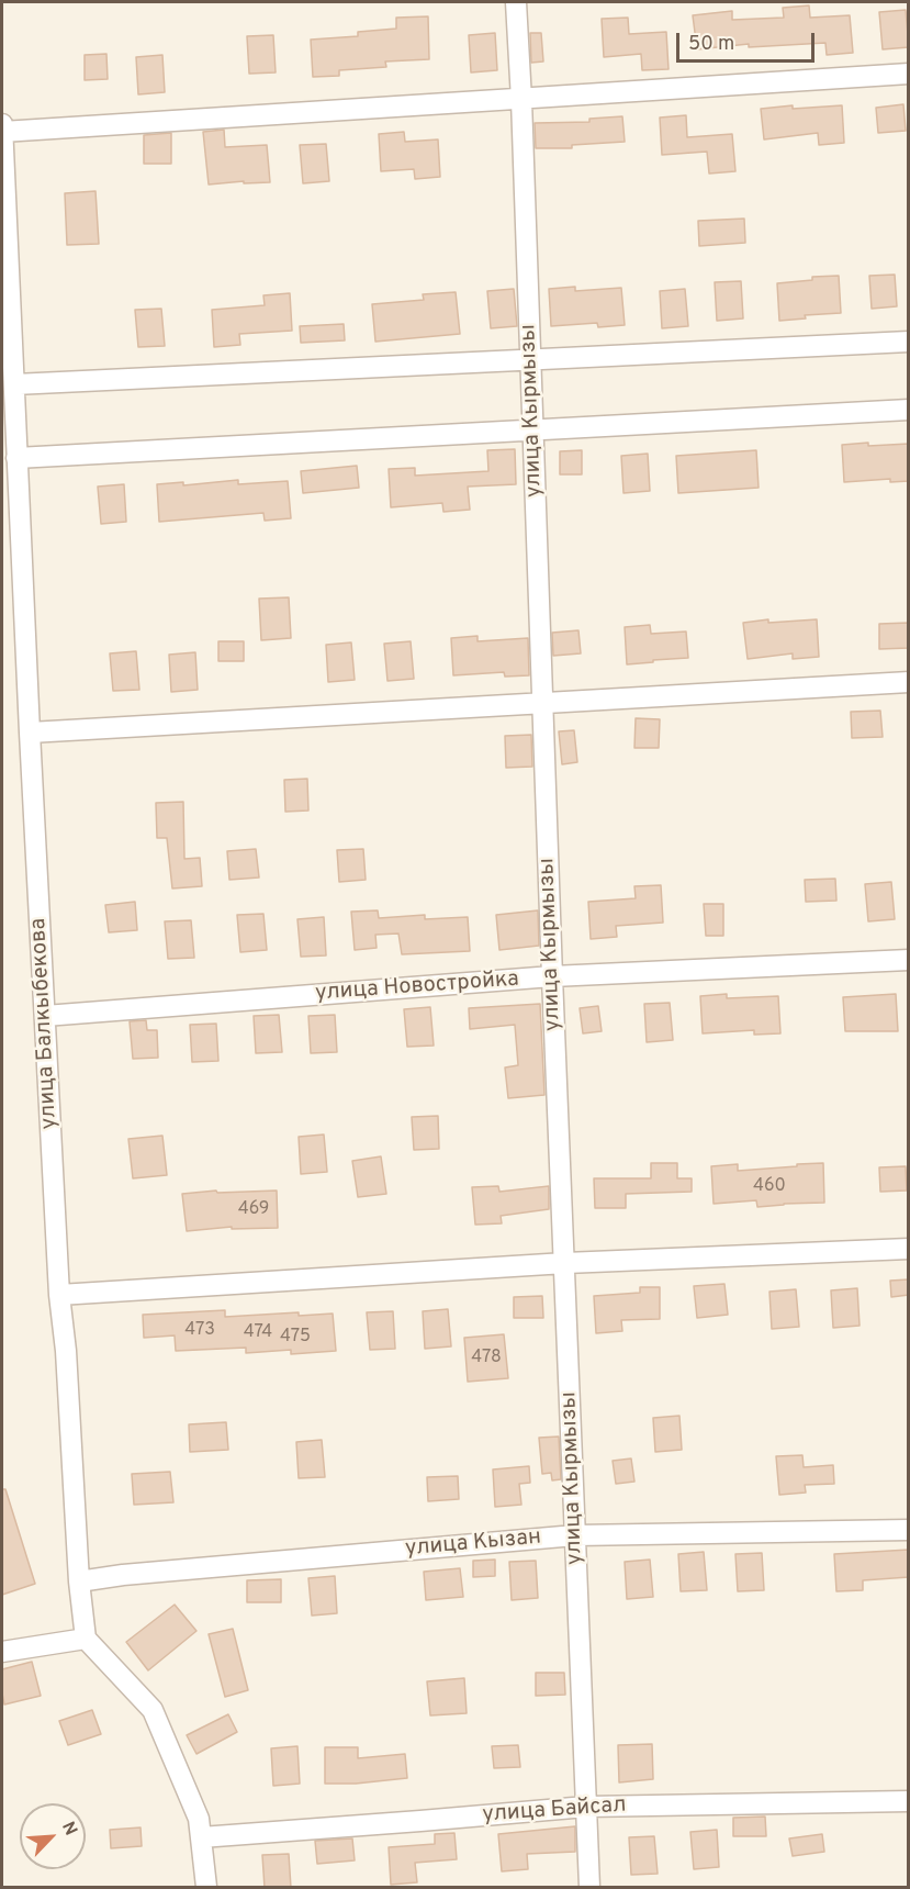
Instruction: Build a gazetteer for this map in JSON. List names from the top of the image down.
{
  "streets": {
    "street": [
      "улица Кырмызы",
      "улица Новостройка",
      "улица Балкыбекова",
      "улица Кызан",
      "улица Байсал"
    ]
  },
  "crossings": [
    ["улица Кырмызы", "улица Новостройка"],
    ["улица Кырмызы", "улица Кызан"],
    ["улица Кырмызы", "улица Байсал"],
    ["улица Новостройка", "улица Балкыбекова"],
    ["улица Балкыбекова", "улица Кызан"]
  ],
  "house_numbers": [
    "460",
    "469",
    "473",
    "474",
    "475",
    "478"
  ],
  "scale_bar": "50 m",
  "north": "top right"
}
